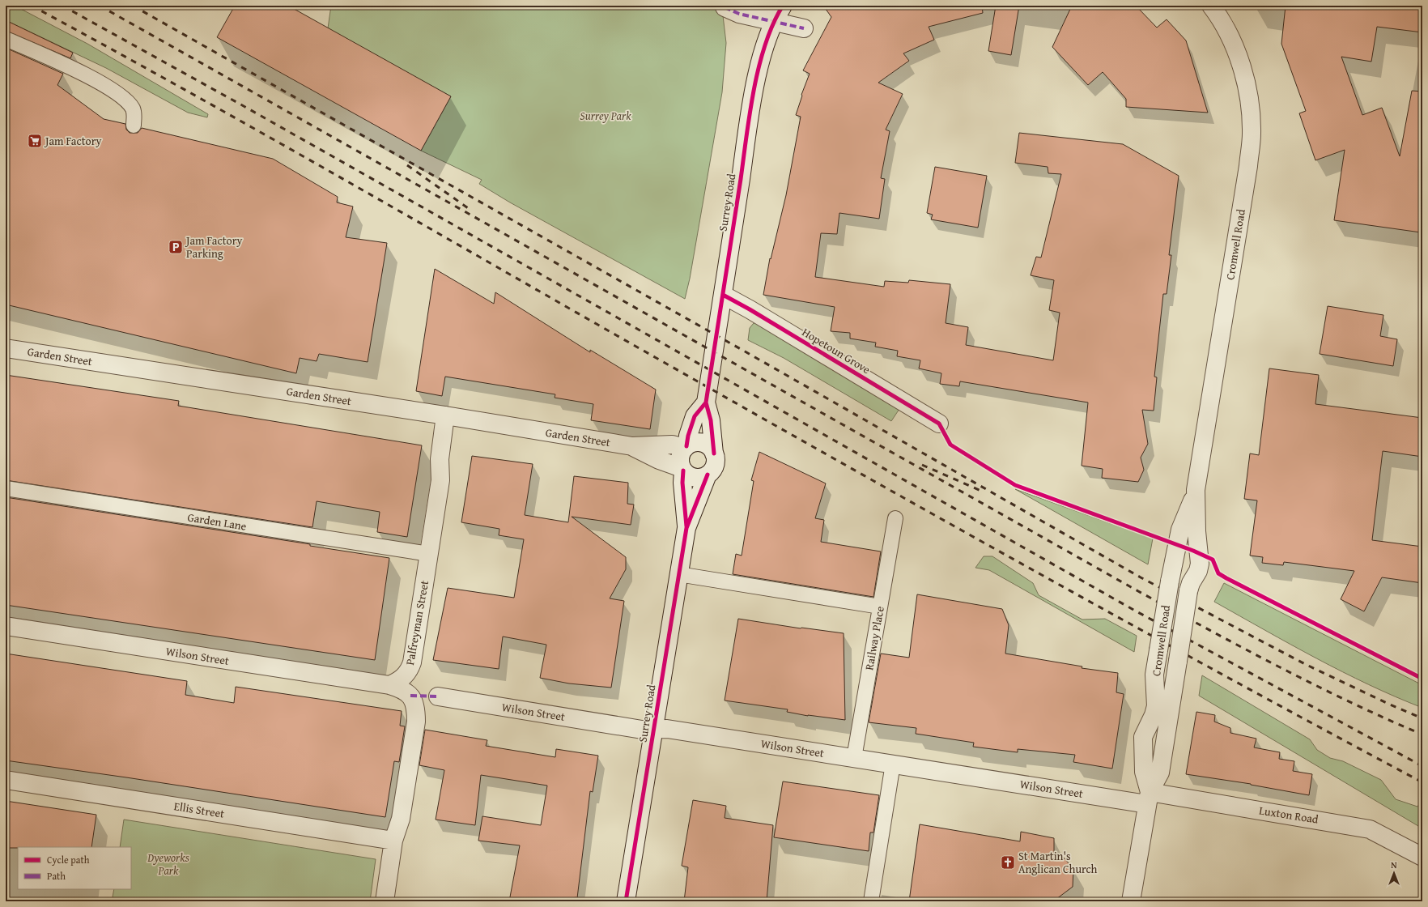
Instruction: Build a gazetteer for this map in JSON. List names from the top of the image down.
{
  "streets": {
    "street": [
      "Surrey Road",
      "Cromwell Road",
      "Hopetoun Grove",
      "Garden Street",
      "Palfreyman Street",
      "Wilson Street",
      "Ellis Street",
      "Luxton Road"
    ],
    "lane": ["Garden Lane", "Railway Place"]
  },
  "crossings": [
    ["Surrey Road", "Hopetoun Grove"],
    ["Surrey Road", "Garden Street"],
    ["Surrey Road", "Wilson Street"],
    ["Cromwell Road", "Wilson Street"],
    ["Cromwell Road", "Luxton Road"],
    ["Garden Street", "Palfreyman Street"],
    ["Garden Lane", "Palfreyman Street"],
    ["Palfreyman Street", "Wilson Street"],
    ["Railway Place", "Wilson Street"],
    ["Wilson Street", "Luxton Road"]
  ],
  "parks": ["Surrey Park", "Dyeworks Park"],
  "places": {
    "supermarket": ["Jam Factory"],
    "parking": ["Jam Factory Parking"],
    "church": ["St Martin's Anglican Church"]
  },
  "legend": ["Cycle path", "Path"],
  "north": "top"
}
